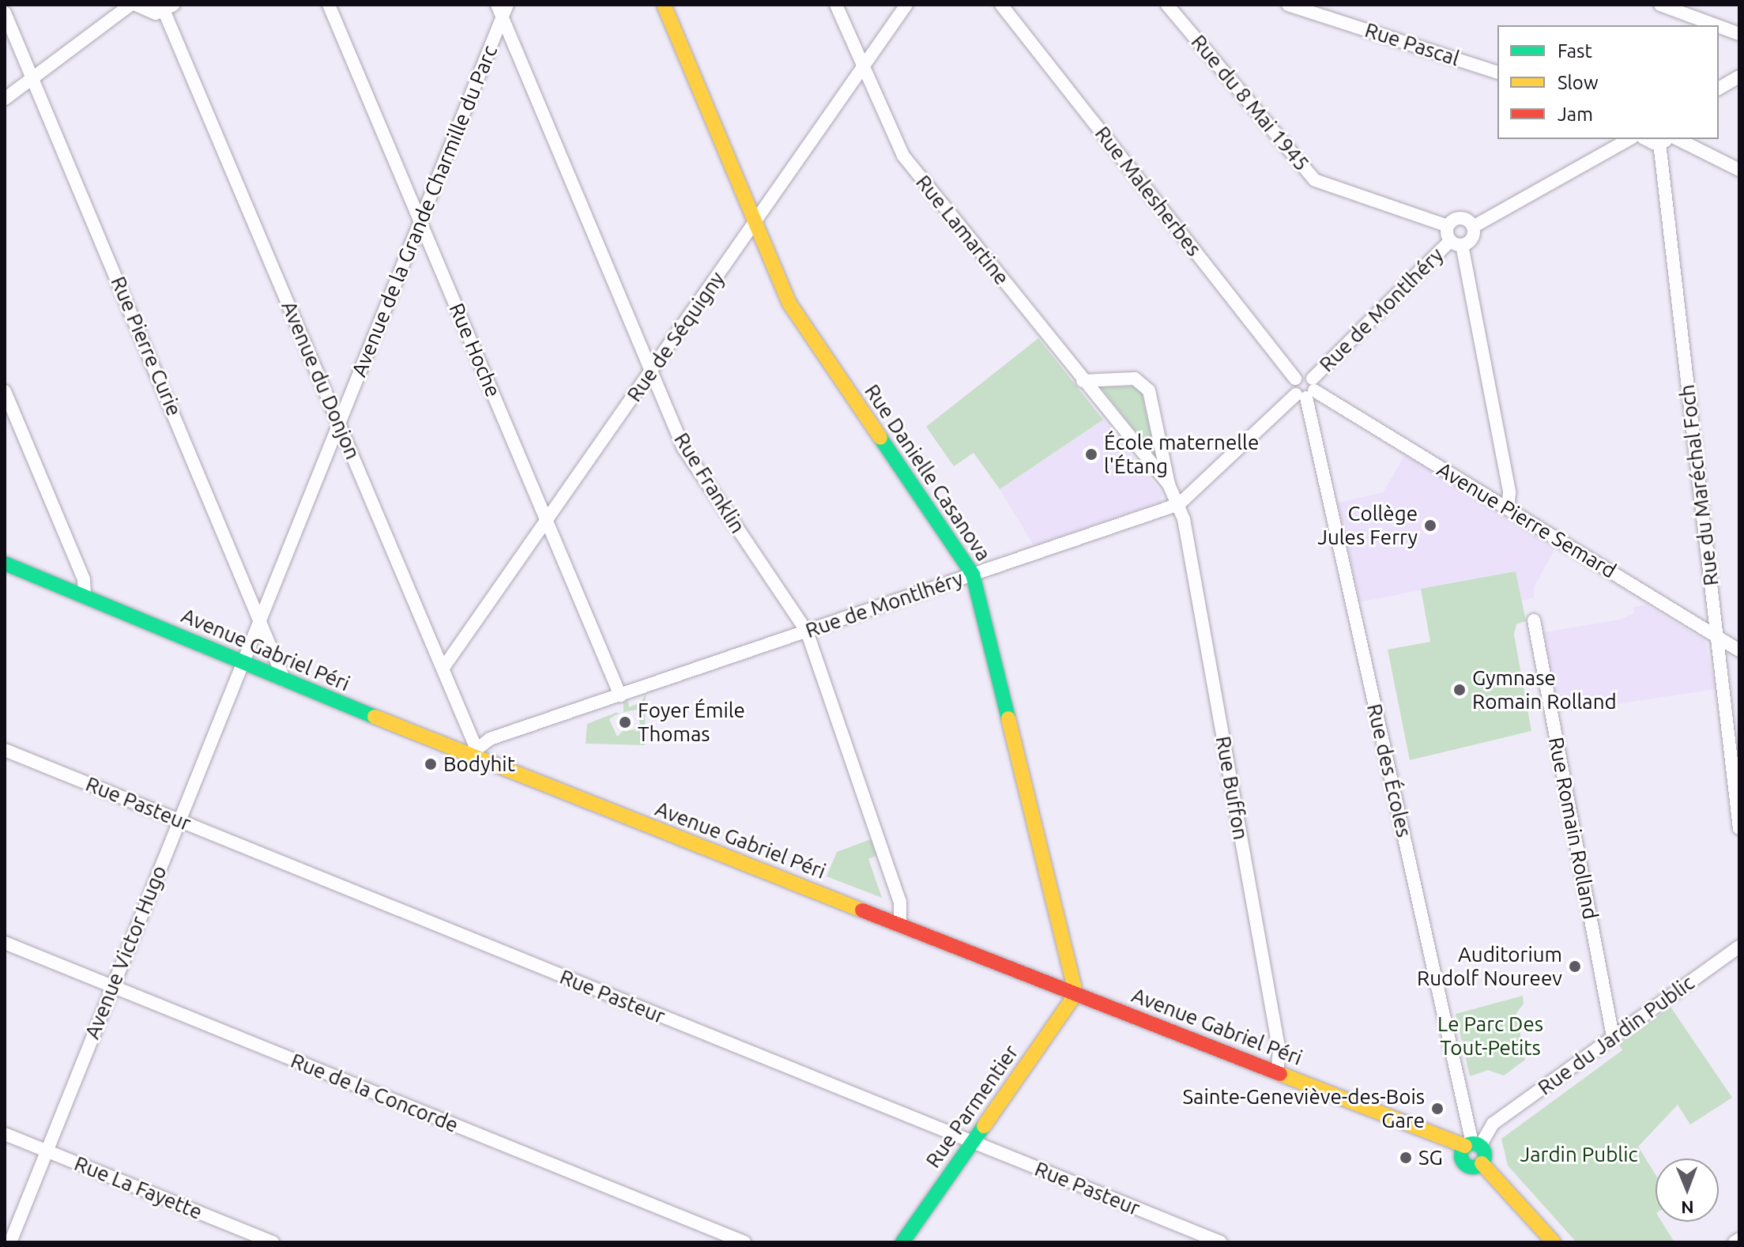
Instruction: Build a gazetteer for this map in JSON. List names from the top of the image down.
{
  "streets": {
    "street": [
      "Rue Pascal",
      "Rue du 8 Mai 1945",
      "Rue Malesherbes",
      "Avenue de la Grande Charmille du Parc",
      "Rue Lamartine",
      "Rue de Montlhéry",
      "Rue de Séquigny",
      "Rue Pierre Curie",
      "Rue Hoche",
      "Avenue du Donjon",
      "Rue Danielle Casanova",
      "Rue Franklin",
      "Rue du Maréchal Foch",
      "Avenue Pierre Semard",
      "Avenue Gabriel Péri",
      "Rue des Écoles",
      "Rue Buffon",
      "Rue Pasteur",
      "Rue Romain Rolland",
      "Avenue Victor Hugo",
      "Rue du Jardin Public",
      "Rue de la Concorde",
      "Rue Parmentier",
      "Rue La Fayette"
    ]
  },
  "crossings": [
    ["Rue du 8 Mai 1945", "Rue de Montlhéry"],
    ["Rue Malesherbes", "Rue de Montlhéry"],
    ["Rue Malesherbes", "Avenue Pierre Semard"],
    ["Rue Malesherbes", "Rue des Écoles"],
    ["Avenue de la Grande Charmille du Parc", "Rue Pierre Curie"],
    ["Avenue de la Grande Charmille du Parc", "Rue Hoche"],
    ["Avenue de la Grande Charmille du Parc", "Avenue du Donjon"],
    ["Avenue de la Grande Charmille du Parc", "Rue Franklin"],
    ["Avenue de la Grande Charmille du Parc", "Avenue Gabriel Péri"],
    ["Avenue de la Grande Charmille du Parc", "Avenue Victor Hugo"],
    ["Rue Lamartine", "Rue de Montlhéry"],
    ["Rue Lamartine", "Rue de Séquigny"],
    ["Rue Lamartine", "Rue Buffon"],
    ["Rue de Montlhéry", "Rue Hoche"],
    ["Rue de Montlhéry", "Avenue du Donjon"],
    ["Rue de Montlhéry", "Rue Danielle Casanova"],
    ["Rue de Montlhéry", "Rue Franklin"],
    ["Rue de Montlhéry", "Avenue Pierre Semard"],
    ["Rue de Montlhéry", "Avenue Gabriel Péri"],
    ["Rue de Montlhéry", "Rue des Écoles"],
    ["Rue de Montlhéry", "Rue Buffon"],
    ["Rue de Séquigny", "Rue Hoche"],
    ["Rue de Séquigny", "Avenue du Donjon"],
    ["Rue de Séquigny", "Rue Danielle Casanova"],
    ["Rue de Séquigny", "Rue Franklin"],
    ["Rue Pierre Curie", "Avenue Gabriel Péri"],
    ["Avenue du Donjon", "Avenue Gabriel Péri"],
    ["Rue Danielle Casanova", "Avenue Gabriel Péri"],
    ["Rue Danielle Casanova", "Rue Parmentier"],
    ["Rue Franklin", "Avenue Gabriel Péri"],
    ["Rue du Maréchal Foch", "Avenue Pierre Semard"],
    ["Avenue Pierre Semard", "Rue des Écoles"],
    ["Avenue Gabriel Péri", "Rue des Écoles"],
    ["Avenue Gabriel Péri", "Rue Buffon"],
    ["Avenue Gabriel Péri", "Avenue Victor Hugo"],
    ["Avenue Gabriel Péri", "Rue du Jardin Public"],
    ["Avenue Gabriel Péri", "Rue Parmentier"],
    ["Rue des Écoles", "Rue du Jardin Public"],
    ["Rue Pasteur", "Avenue Victor Hugo"],
    ["Rue Pasteur", "Rue Parmentier"],
    ["Rue Romain Rolland", "Rue du Jardin Public"],
    ["Avenue Victor Hugo", "Rue de la Concorde"],
    ["Avenue Victor Hugo", "Rue La Fayette"]
  ],
  "parks": ["Le Parc Des Tout-Petits", "Jardin Public"],
  "places": [
    "École maternelle l'Étang",
    "Collège Jules Ferry",
    "Gymnase Romain Rolland",
    "Foyer Émile Thomas",
    "Bodyhit",
    "Auditorium Rudolf Noureev",
    "Sainte-Geneviève-des-Bois Gare",
    "SG"
  ],
  "legend": ["Fast", "Slow", "Jam"],
  "north": "bottom"
}
